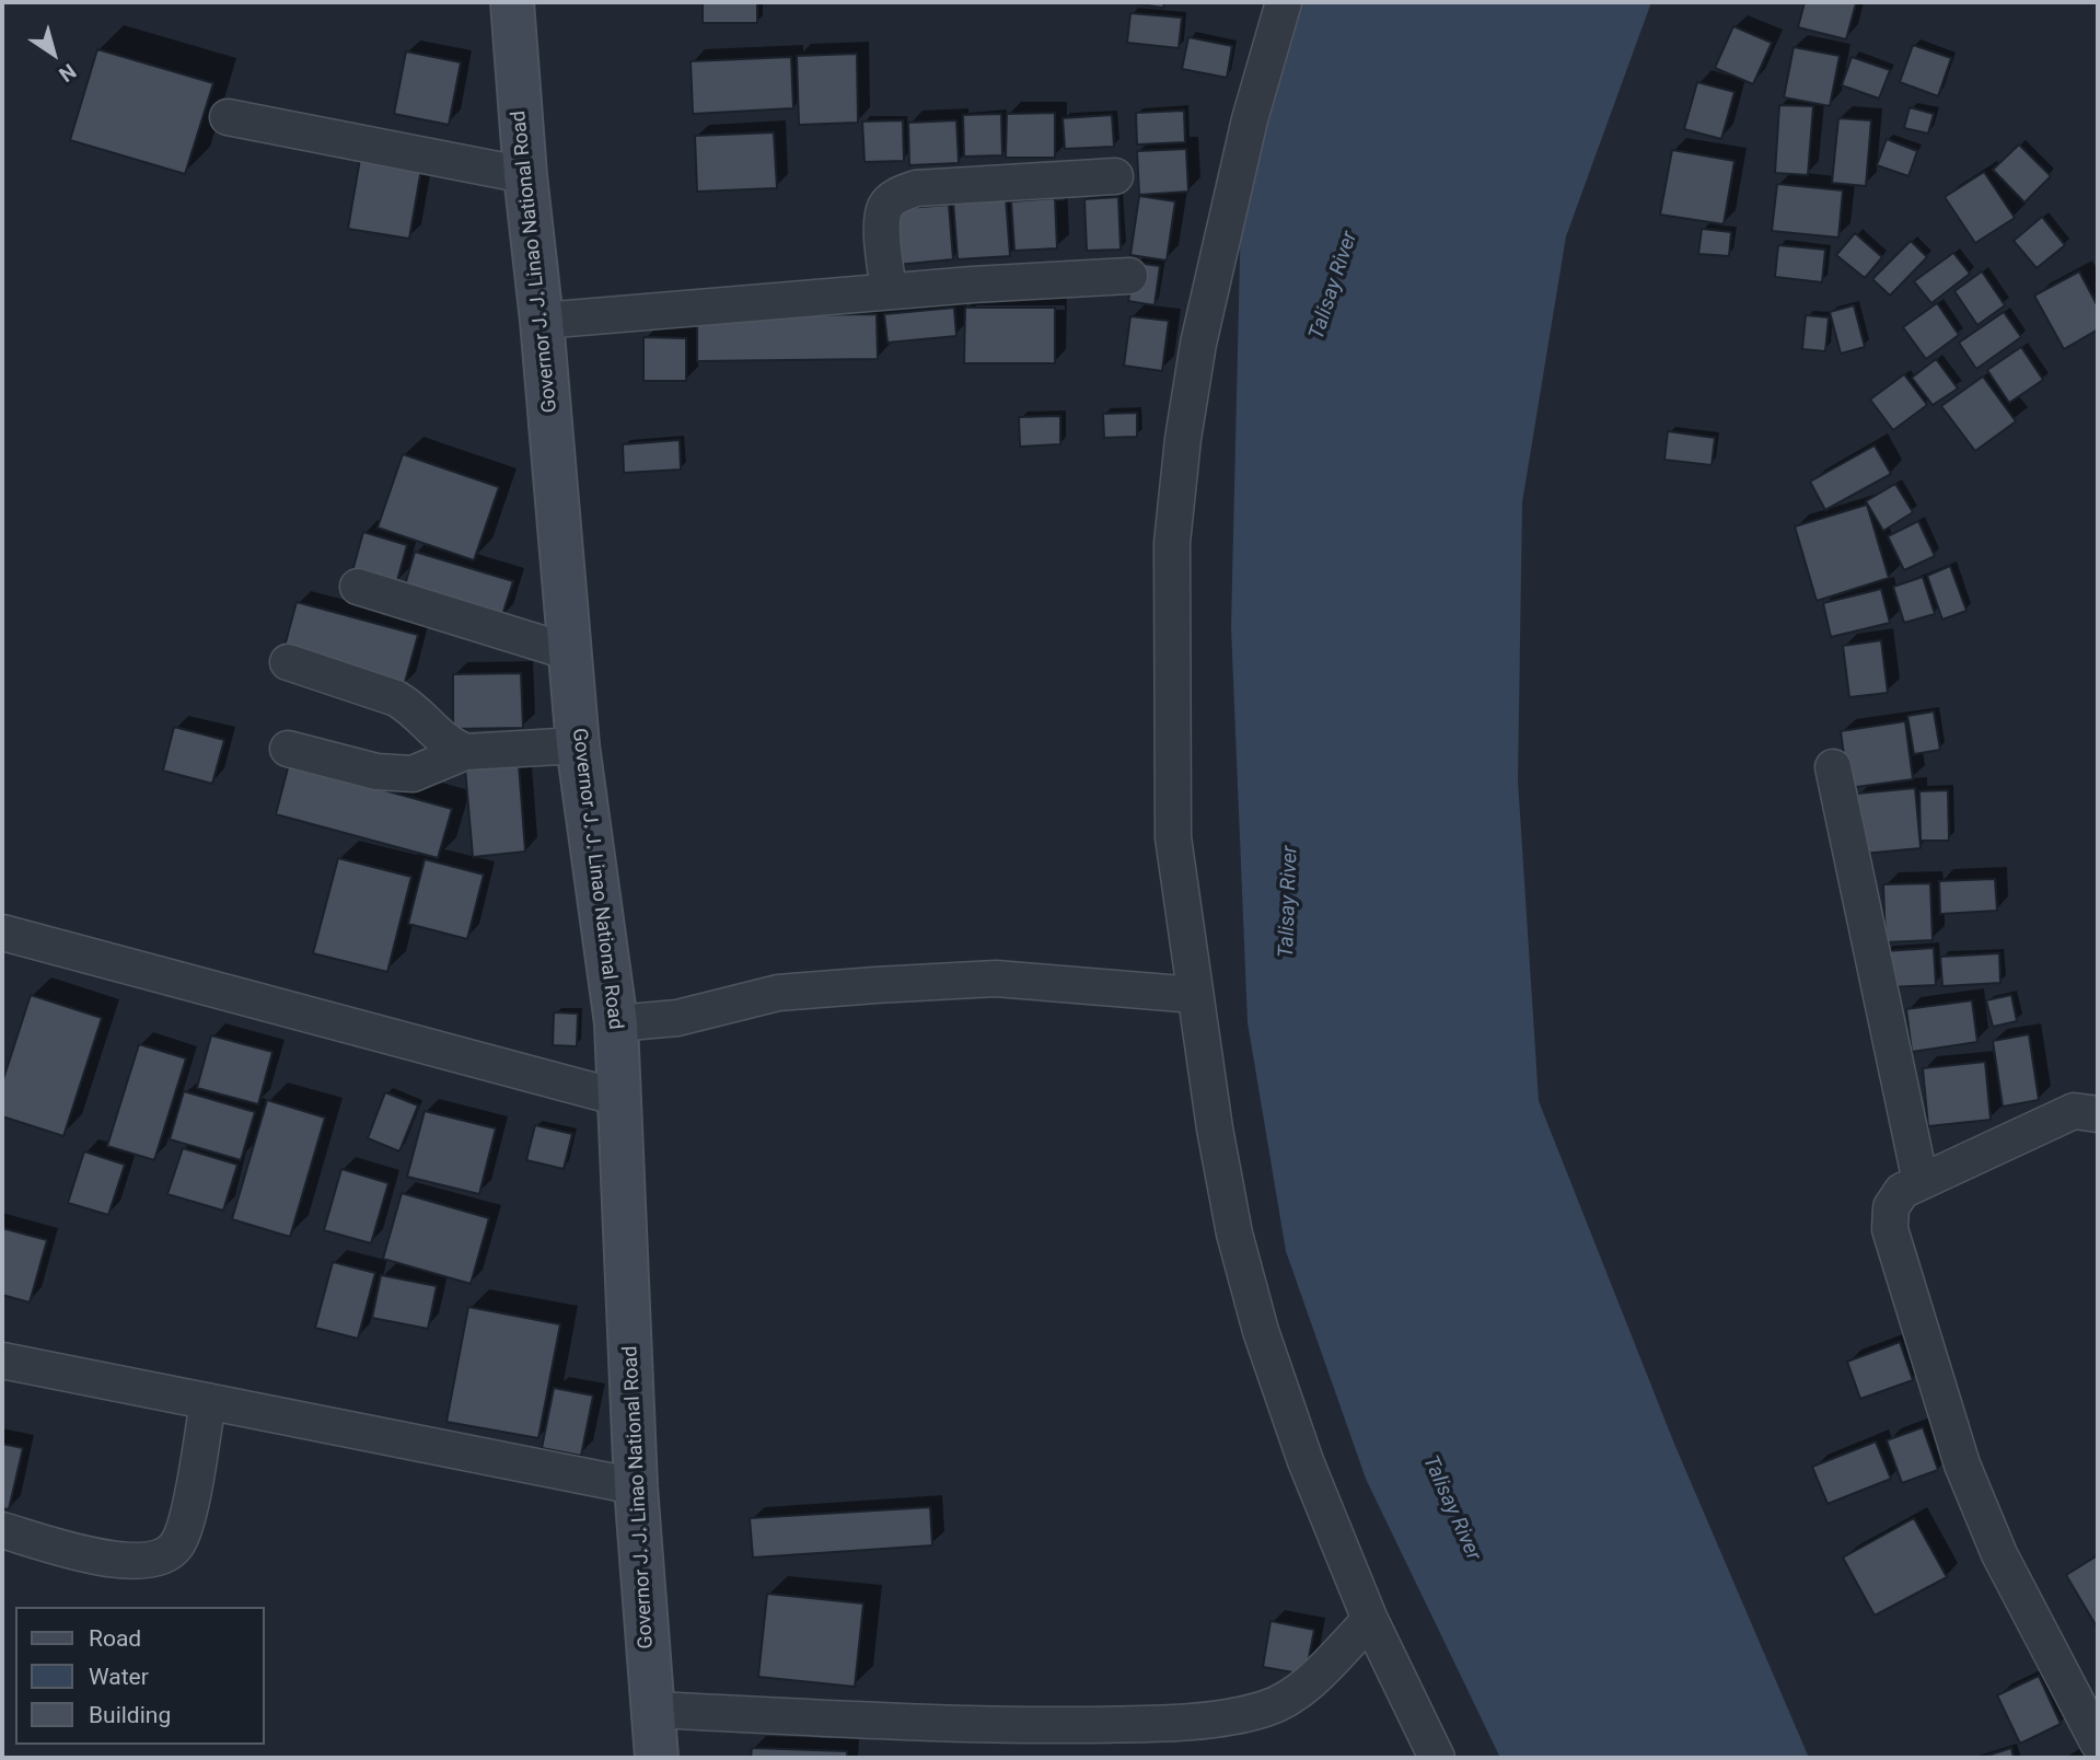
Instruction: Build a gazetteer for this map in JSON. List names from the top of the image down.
{
  "streets": {
    "main road": ["Governor J. J. Linao National Road"]
  },
  "water": ["Talisay River"],
  "legend": ["Road", "Water", "Building"],
  "north": "bottom right"
}
